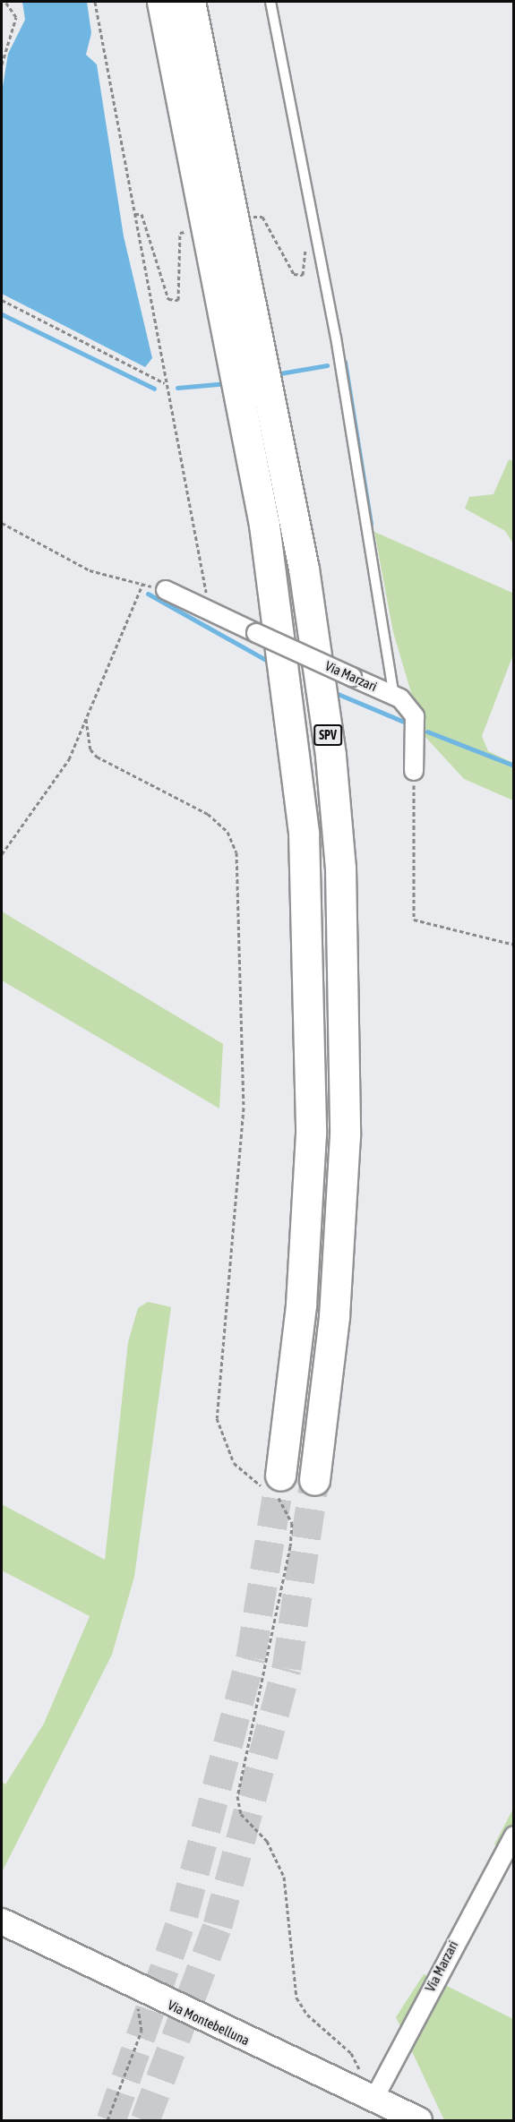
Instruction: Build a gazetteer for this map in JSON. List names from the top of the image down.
{
  "streets": {
    "highway": ["SPV"],
    "main road": ["Via Montebelluna"],
    "street": ["Via Marzari"]
  },
  "crossings": [
    ["Via Marzari", "Via Montebelluna"]
  ]
}
